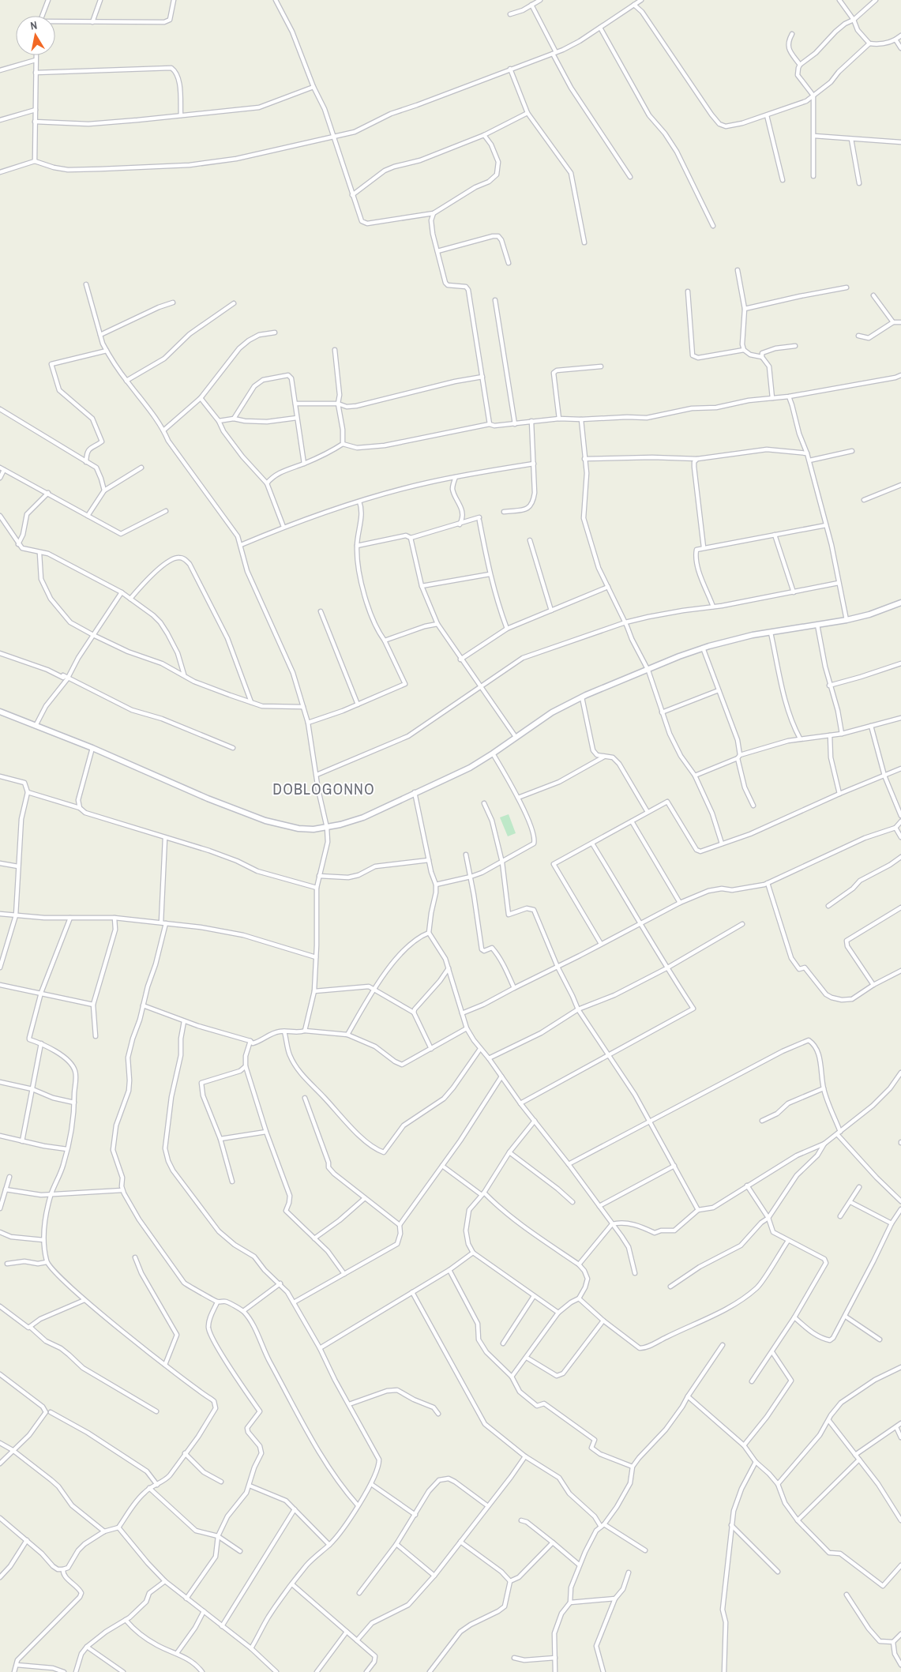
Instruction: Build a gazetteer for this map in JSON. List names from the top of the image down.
{
  "districts": ["DOBLOGONNO"],
  "north": "top"
}
